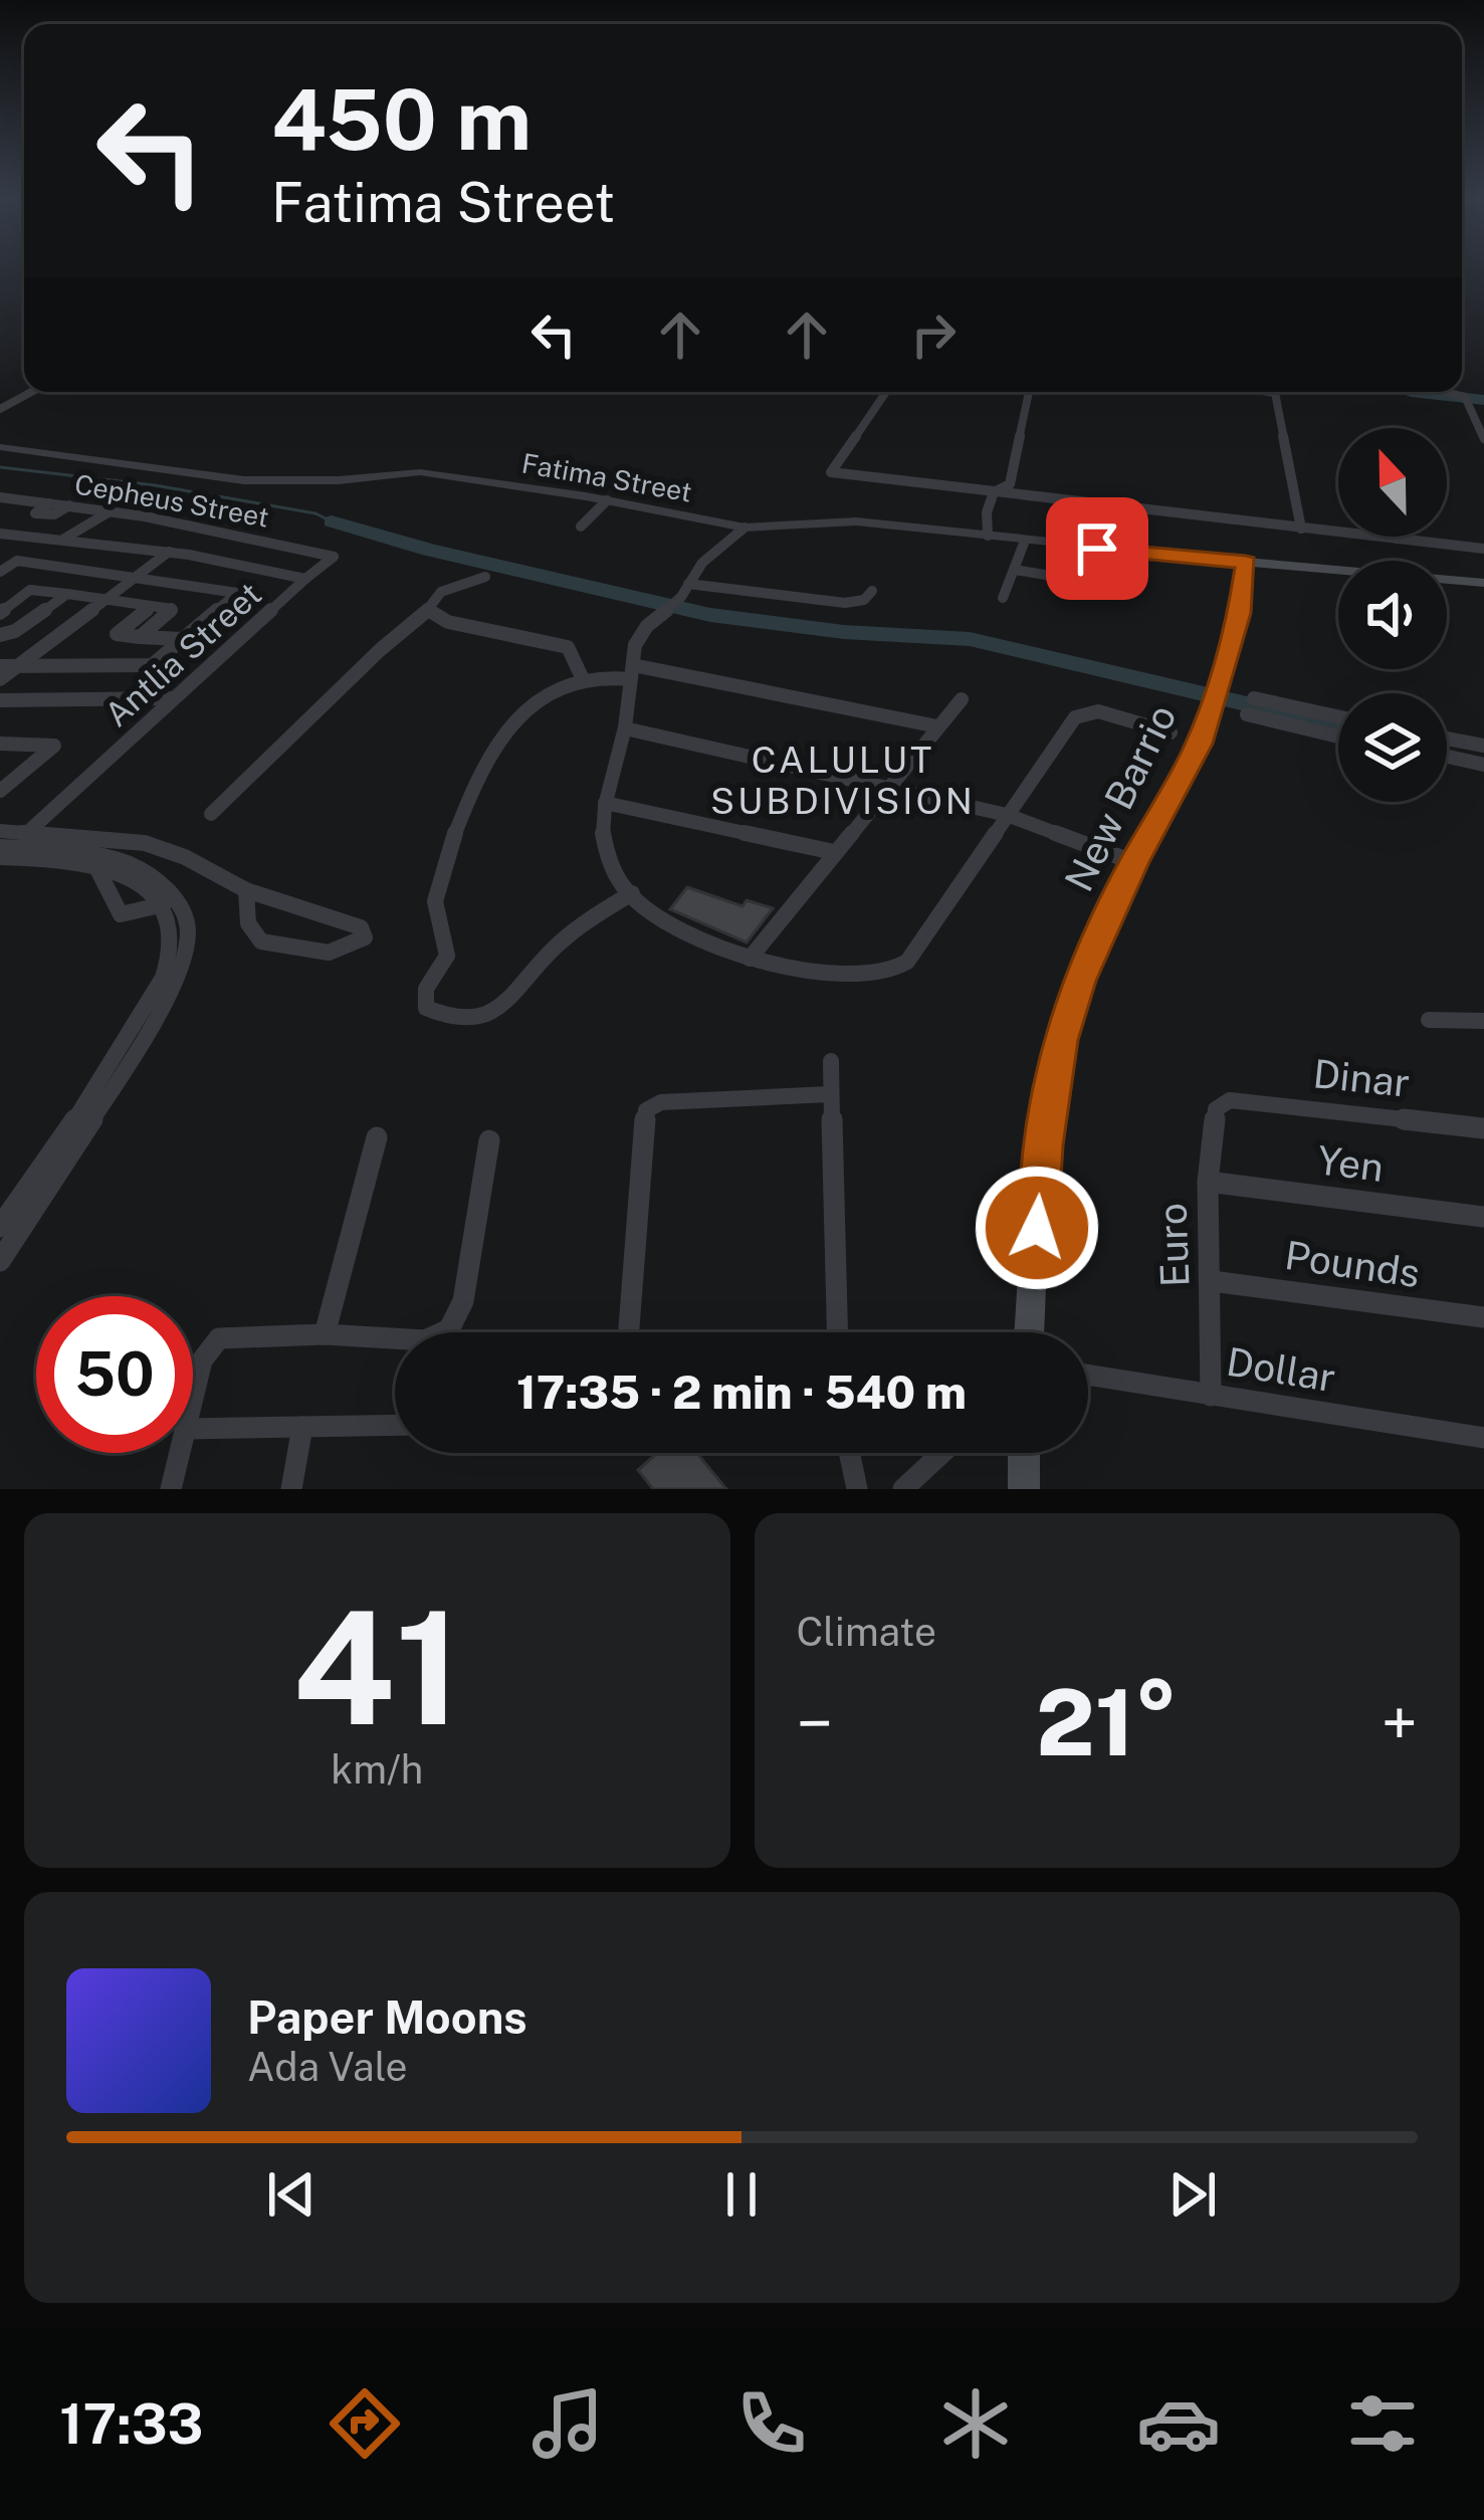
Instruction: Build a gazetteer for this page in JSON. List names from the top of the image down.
{
  "streets": {
    "main road": ["New Barrio"],
    "street": [
      "Fatima Street",
      "Cepheus Street",
      "Antlia Street",
      "Dinar",
      "Yen",
      "Euro",
      "Pounds",
      "Dollar"
    ]
  },
  "crossings": [
    ["Fatima Street", "New Barrio"],
    ["Cepheus Street", "Antlia Street"],
    ["Dinar", "Euro"],
    ["Yen", "Euro"],
    ["Euro", "Pounds"],
    ["Euro", "Dollar"]
  ],
  "districts": ["CALULUT SUBDIVISION"],
  "north": "top",
  "page": {
    "turn": ["450 m", "Fatima Street"],
    "limit": "50",
    "trip": "17:35 · 2 min · 540 m",
    "tile": [
      ["41", "km/h"],
      "Climate"
    ],
    "heat": ["−", "21°", "+"],
    "song": ["Paper Moons", "Ada Vale"],
    "tabs": "17:33"
  }
}
